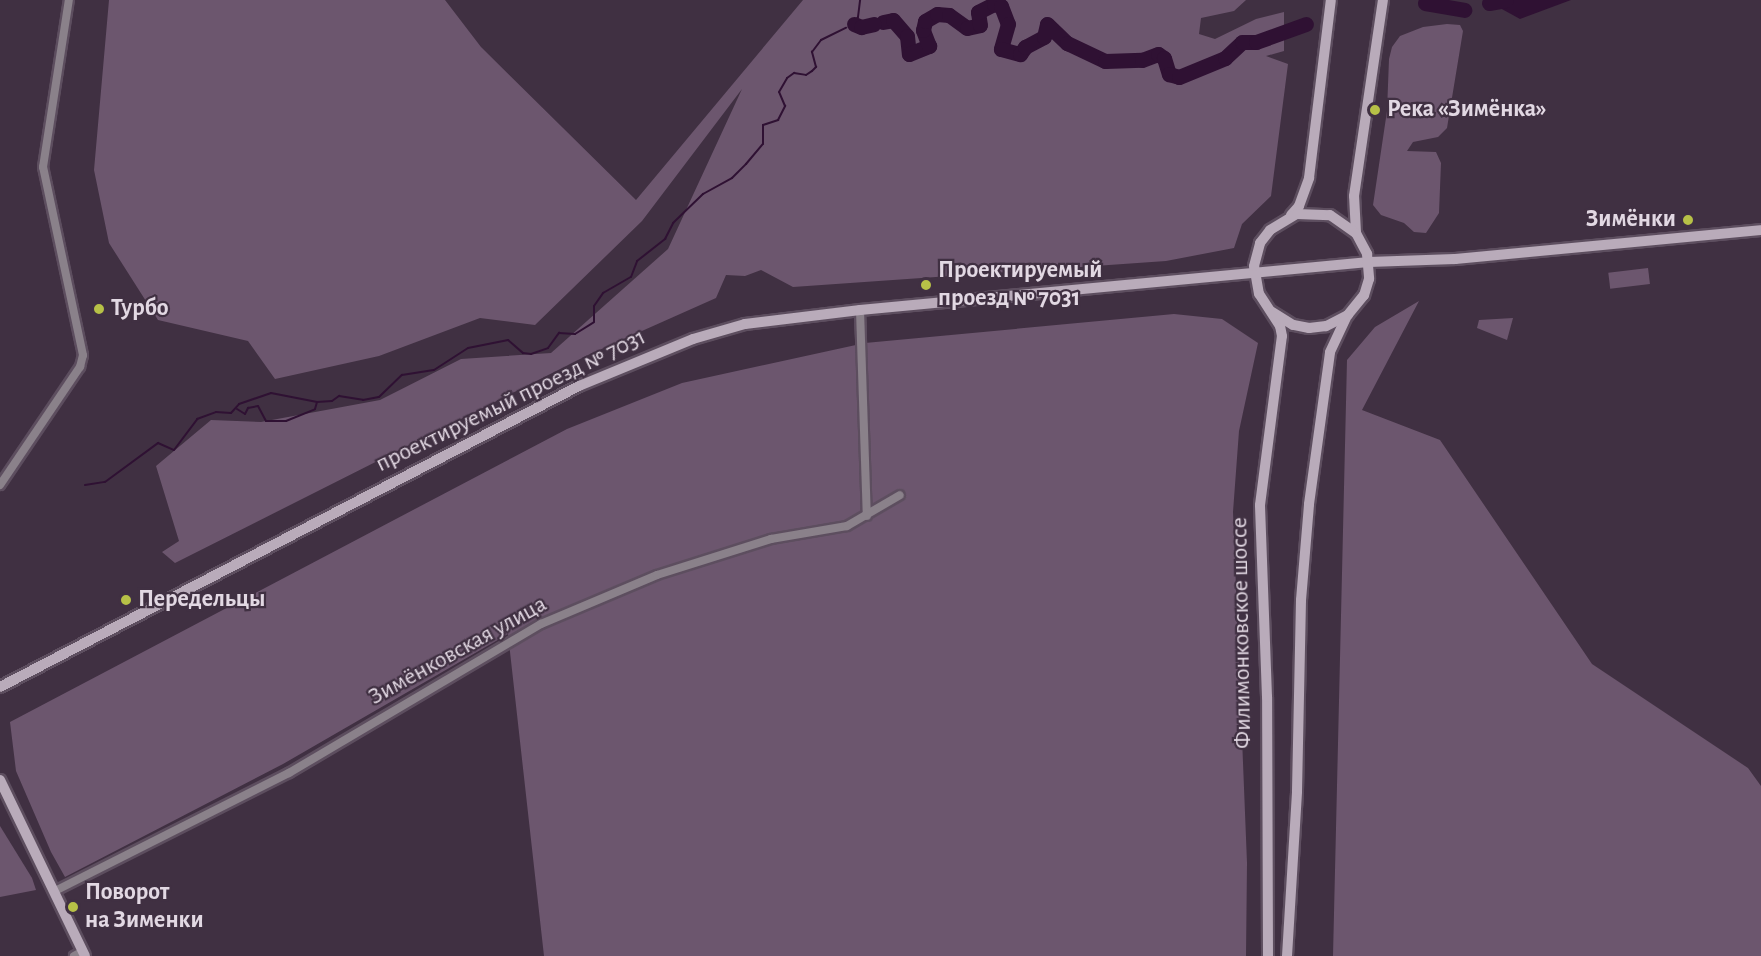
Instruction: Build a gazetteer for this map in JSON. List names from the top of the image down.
{
  "streets": {
    "main road": ["проектируемый проезд № 7031", "Филимонковское шоссе"],
    "street": ["Зимёнковская улица"]
  },
  "crossings": [
    ["проектируемый проезд № 7031", "Филимонковское шоссе"]
  ],
  "places": [
    "Река «Зимёнка»",
    "Зимёнки",
    "Проектируемый проезд № 7031",
    "Турбо",
    "Передельцы",
    "Поворот на Зименки"
  ]
}
